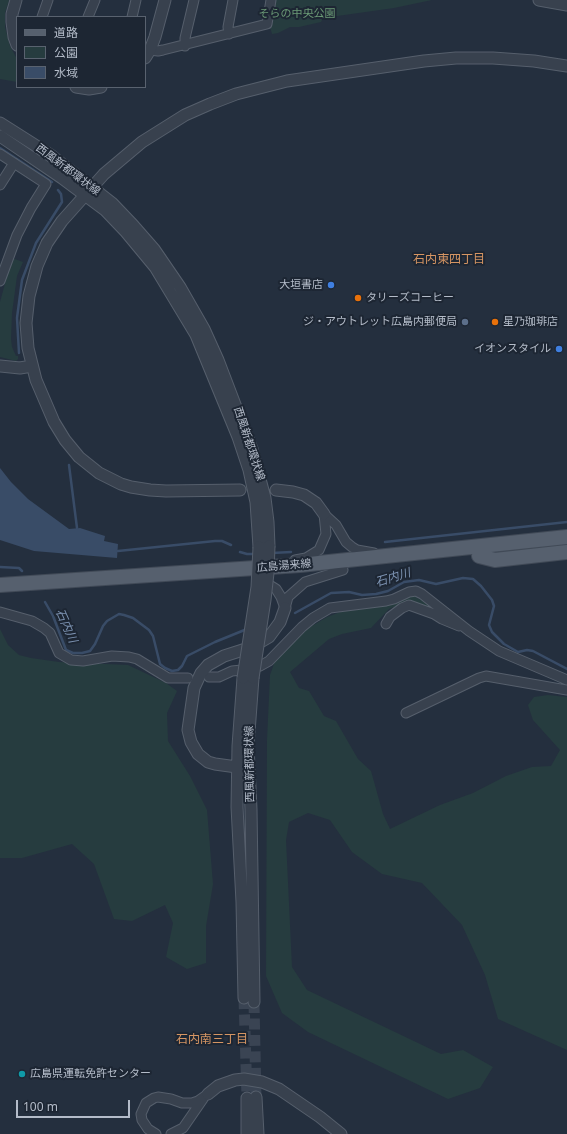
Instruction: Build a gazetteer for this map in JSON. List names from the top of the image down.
{
  "streets": {
    "main road": ["広島湯来線"],
    "street": ["西風新都環状線"]
  },
  "districts": ["石内東四丁目", "石内南三丁目"],
  "water": ["石内川"],
  "parks": ["そらの中央公園"],
  "places": [
    "大垣書店",
    "タリーズコーヒー",
    "ジ・アウトレット広島内郵便局",
    "星乃珈琲店",
    "イオンスタイル",
    "広島県運転免許センター"
  ],
  "legend": ["道路", "公園", "水域"],
  "scale_bar": "100 m"
}
